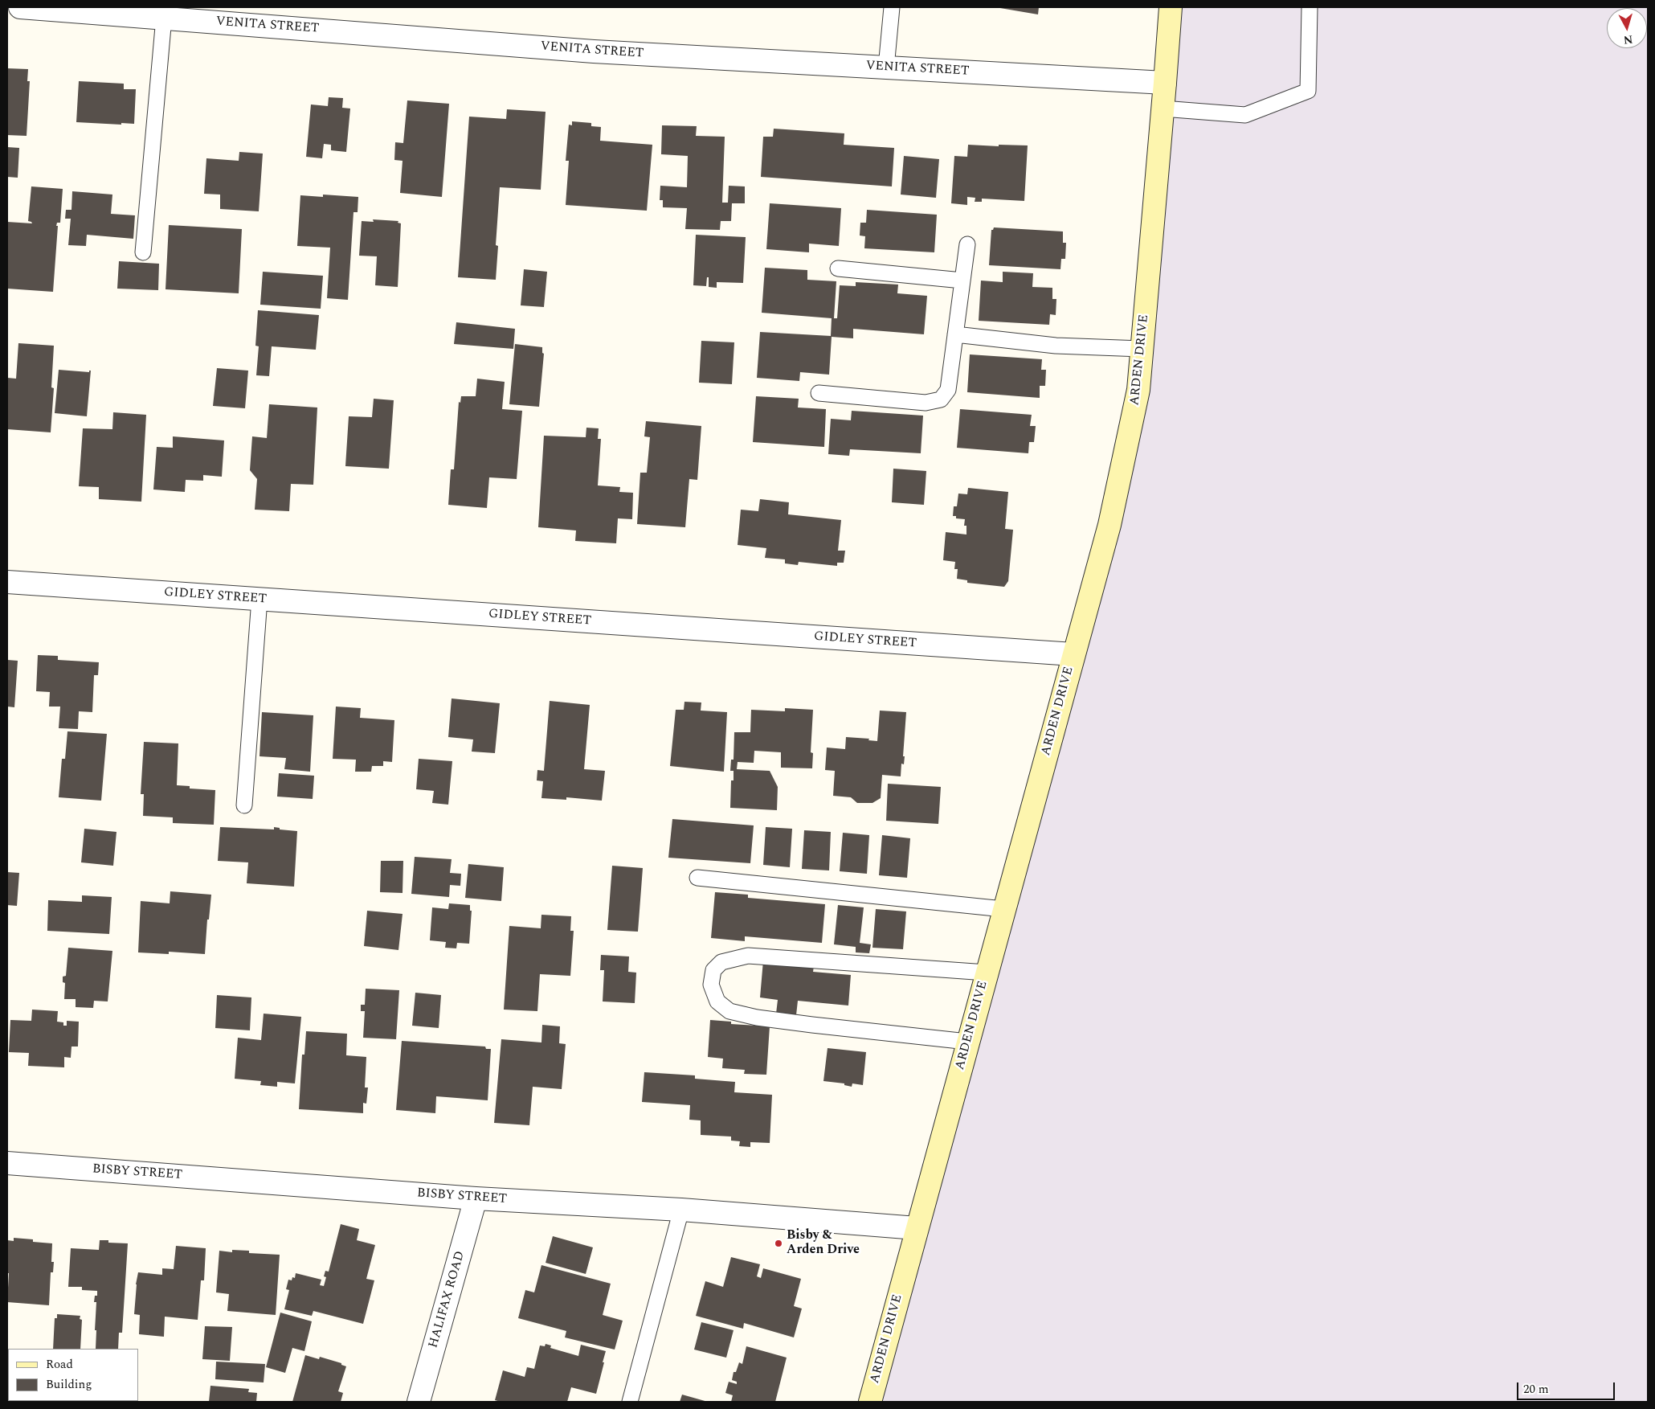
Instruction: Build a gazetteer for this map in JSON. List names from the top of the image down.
{
  "streets": {
    "street": [
      "VENITA STREET",
      "ARDEN DRIVE",
      "GIDLEY STREET",
      "BISBY STREET",
      "HALIFAX ROAD"
    ]
  },
  "crossings": [
    ["VENITA STREET", "ARDEN DRIVE"],
    ["ARDEN DRIVE", "GIDLEY STREET"],
    ["ARDEN DRIVE", "BISBY STREET"],
    ["BISBY STREET", "HALIFAX ROAD"]
  ],
  "places": ["Bisby & Arden Drive"],
  "legend": ["Road", "Building"],
  "scale_bar": "20 m",
  "north": "bottom"
}
